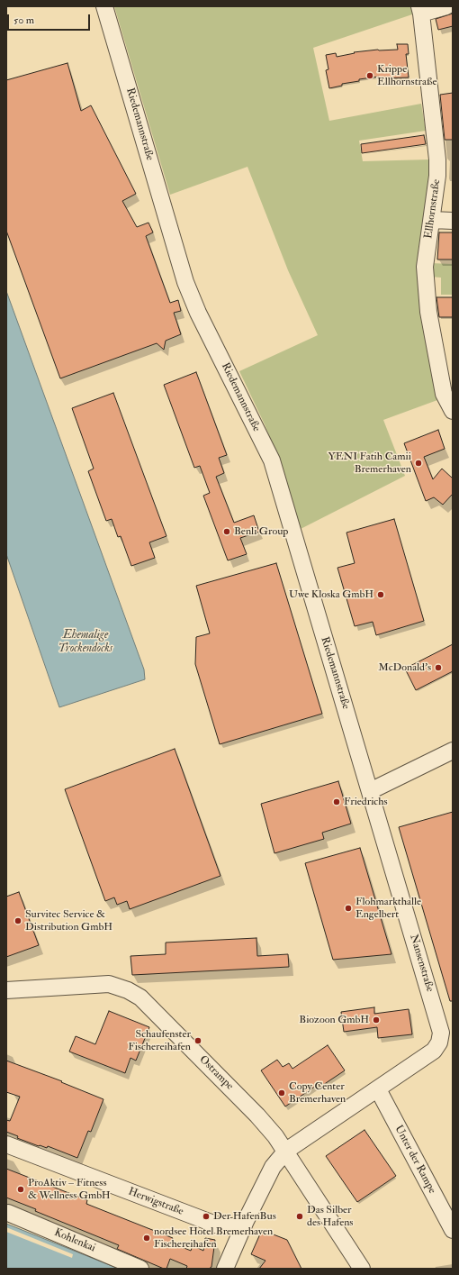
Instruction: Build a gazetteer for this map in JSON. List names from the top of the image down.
{
  "streets": {
    "street": [
      "Riedemannstraße",
      "Ellhornstraße",
      "Nansenstraße",
      "Ostrampe",
      "Unter der Rampe",
      "Herwigstraße",
      "Kohlenkai"
    ]
  },
  "crossings": [
    ["Riedemannstraße", "Nansenstraße"],
    ["Nansenstraße", "Ostrampe"],
    ["Nansenstraße", "Unter der Rampe"],
    ["Nansenstraße", "Herwigstraße"]
  ],
  "water": ["Ehemalige Trockendocks"],
  "places": [
    "Krippe Ellhornstraße",
    "YENI Fatih Camii Bremerhaven",
    "Benli Group",
    "Uwe Kloska GmbH",
    "McDonald's",
    "Friedrichs",
    "Flohmarkthalle Engelbert",
    "Survitec Service & Distribution GmbH",
    "Biozoon GmbH",
    "Schaufenster Fischereihafen",
    "Copy Center Bremerhaven",
    "ProAktiv – Fitness & Wellness GmbH",
    "Der HafenBus",
    "Das Silber des Hafens",
    "nordsee Hotel Bremerhaven Fischereihafen"
  ],
  "scale_bar": "50 m"
}
